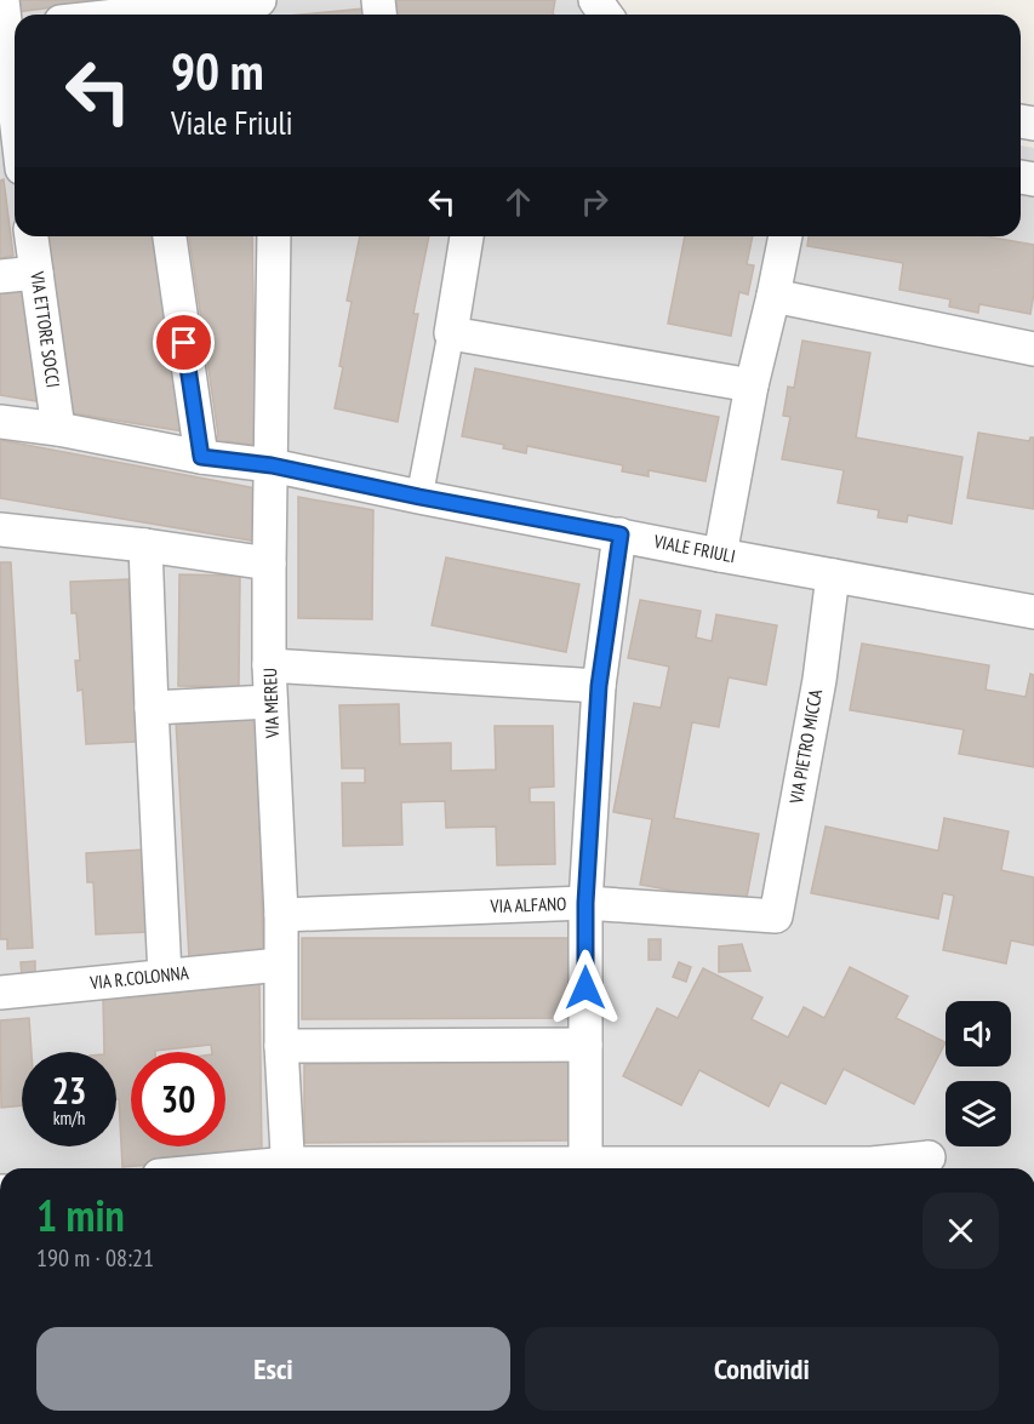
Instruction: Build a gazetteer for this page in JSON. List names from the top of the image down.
{
  "streets": {
    "street": [
      "VIA ETTORE SOCCI",
      "VIALE FRIULI",
      "VIA MEREU",
      "VIA PIETRO MICCA",
      "VIA ALFANO",
      "VIA R.COLONNA"
    ]
  },
  "crossings": [
    ["VIA ETTORE SOCCI", "VIALE FRIULI"],
    ["VIALE FRIULI", "VIA MEREU"],
    ["VIALE FRIULI", "VIA PIETRO MICCA"],
    ["VIA MEREU", "VIA ALFANO"],
    ["VIA MEREU", "VIA R.COLONNA"],
    ["VIA PIETRO MICCA", "VIA ALFANO"]
  ],
  "page": {
    "turn": ["90 m", "Viale Friuli"],
    "speed": "23 km/h",
    "limit": "30",
    "heading": ["1 min", "190 m · 08:21"],
    "buttons": ["Esci", "Condividi"]
  }
}
